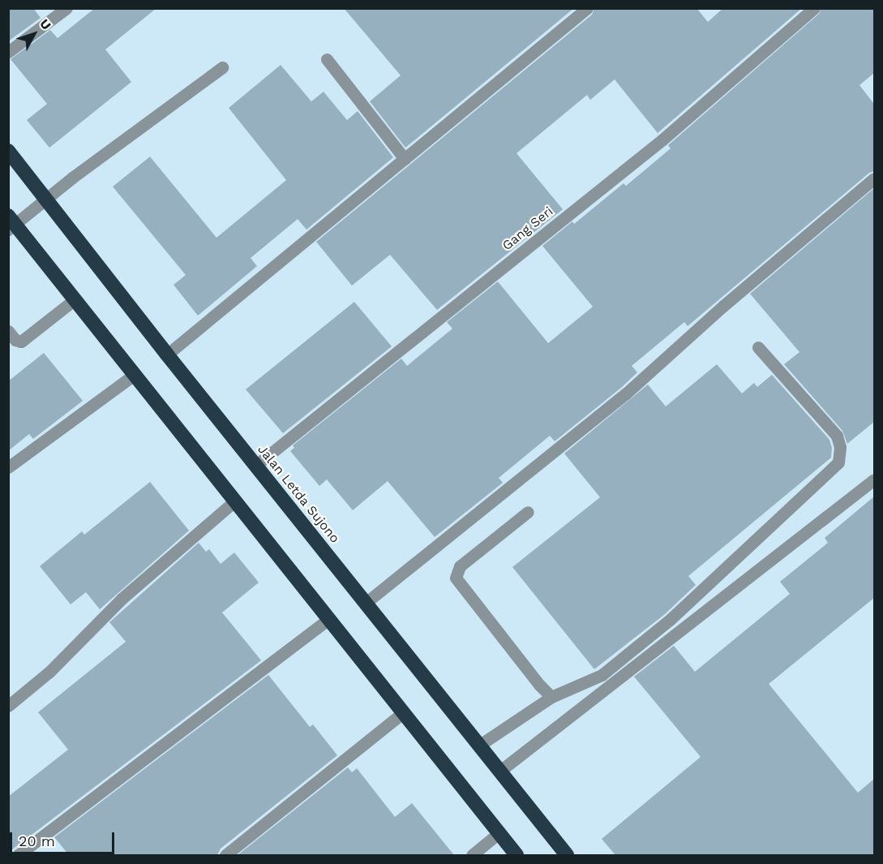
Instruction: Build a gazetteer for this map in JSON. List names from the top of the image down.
{
  "streets": {
    "highway": ["Jalan Letda Sujono"],
    "street": ["Gang Seri"]
  },
  "crossings": [
    ["Gang Seri", "Jalan Letda Sujono"]
  ],
  "scale_bar": "20 m",
  "north": "top right"
}
